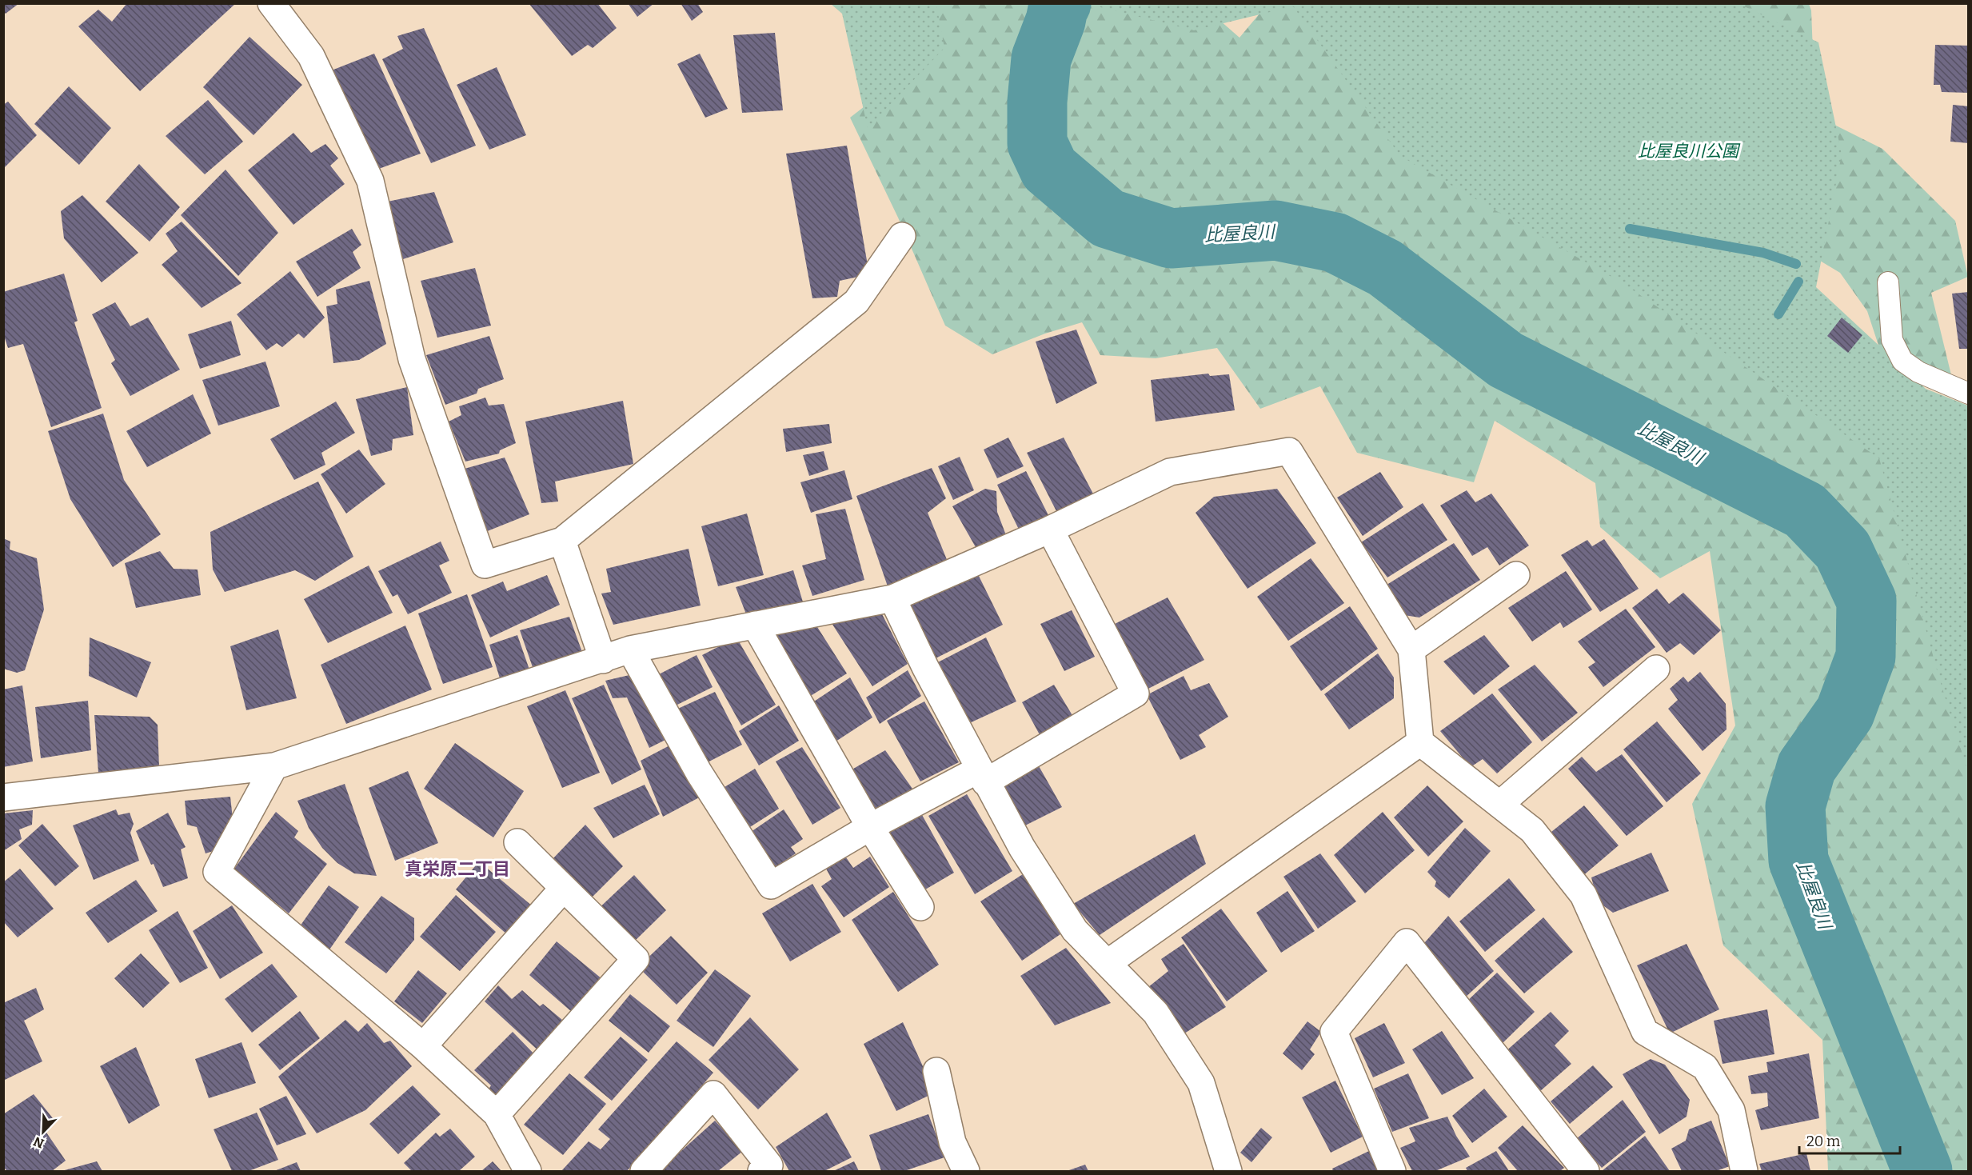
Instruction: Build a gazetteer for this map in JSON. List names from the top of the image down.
{
  "districts": ["真栄原二丁目"],
  "water": ["比屋良川"],
  "parks": ["比屋良川公園"],
  "scale_bar": "20 m",
  "north": "bottom left"
}
